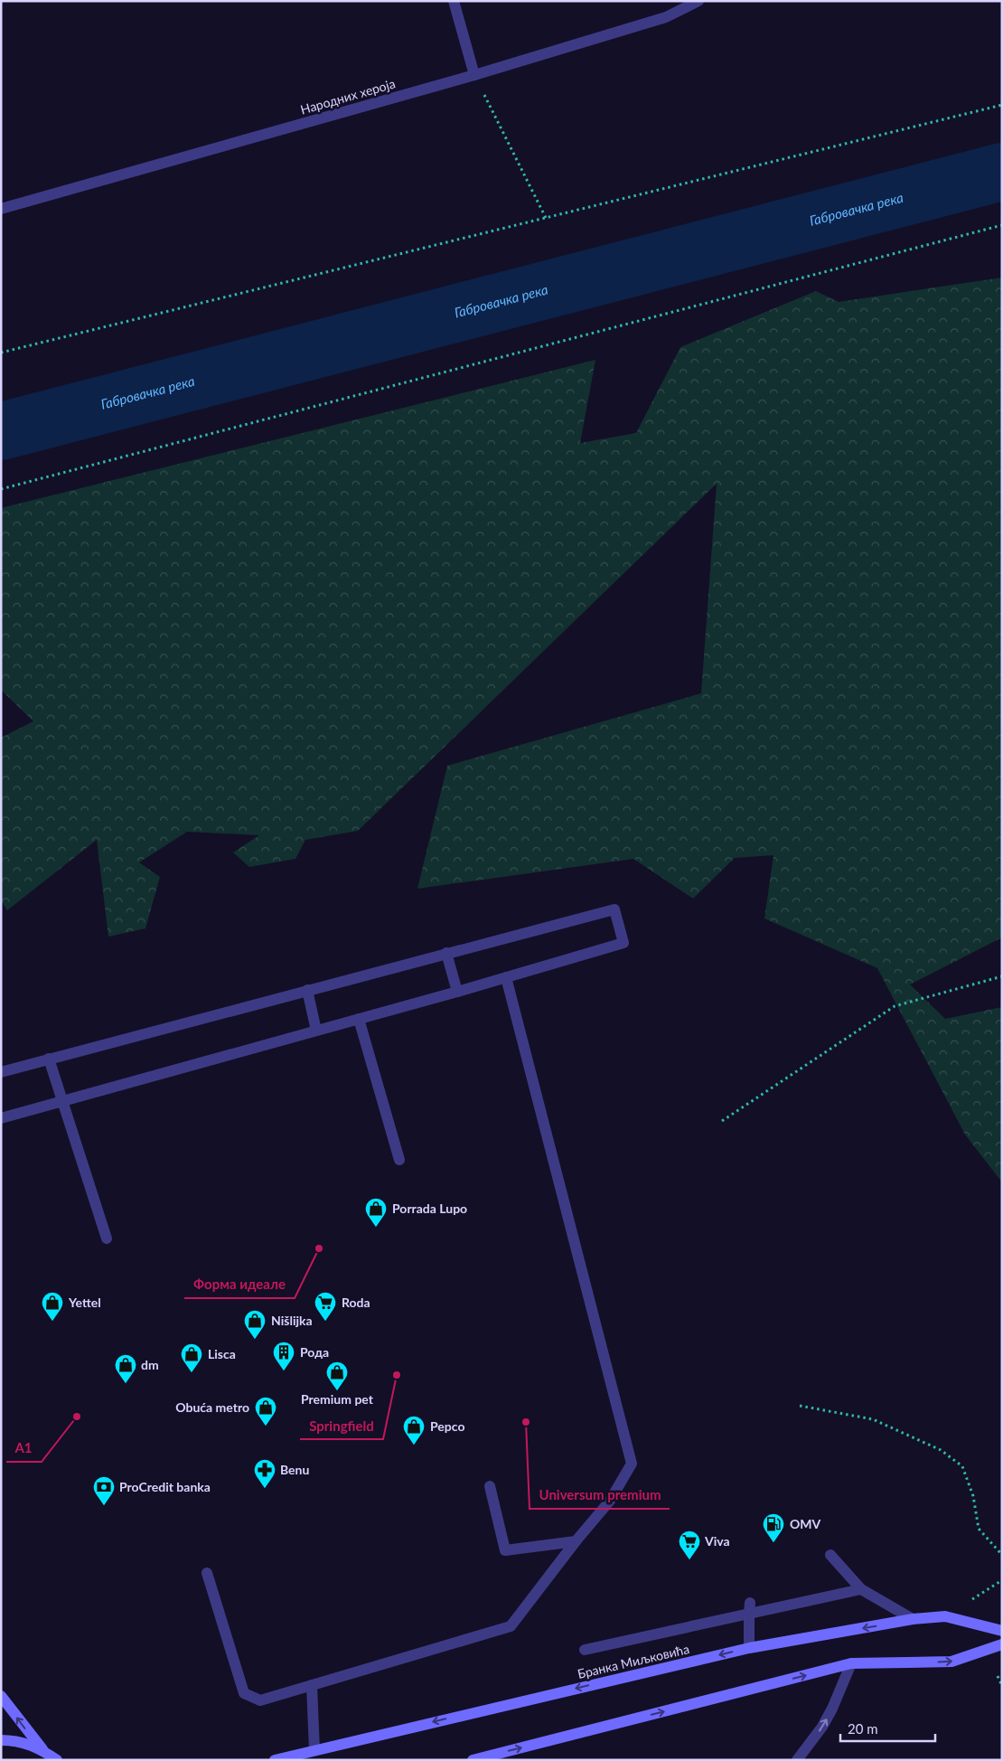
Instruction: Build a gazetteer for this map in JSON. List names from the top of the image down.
{
  "streets": {
    "street": ["Народних хероја", "Бранка Миљковића"]
  },
  "water": ["Габровачка река"],
  "places": {
    "shop": [
      "Porrada Lupo",
      "Yettel",
      "Nišlijka",
      "Lisca",
      "dm",
      "Premium pet",
      "Obuća metro",
      "Pepco"
    ],
    "other": [
      "Форма идеале",
      "Springfield",
      "A1",
      "Universum premium"
    ],
    "supermarket": ["Roda", "Viva"],
    "building": ["Рода"],
    "pharmacy": ["Benu"],
    "bank": ["ProCredit banka"],
    "fuel station": ["OMV"]
  },
  "scale_bar": "20 m"
}
